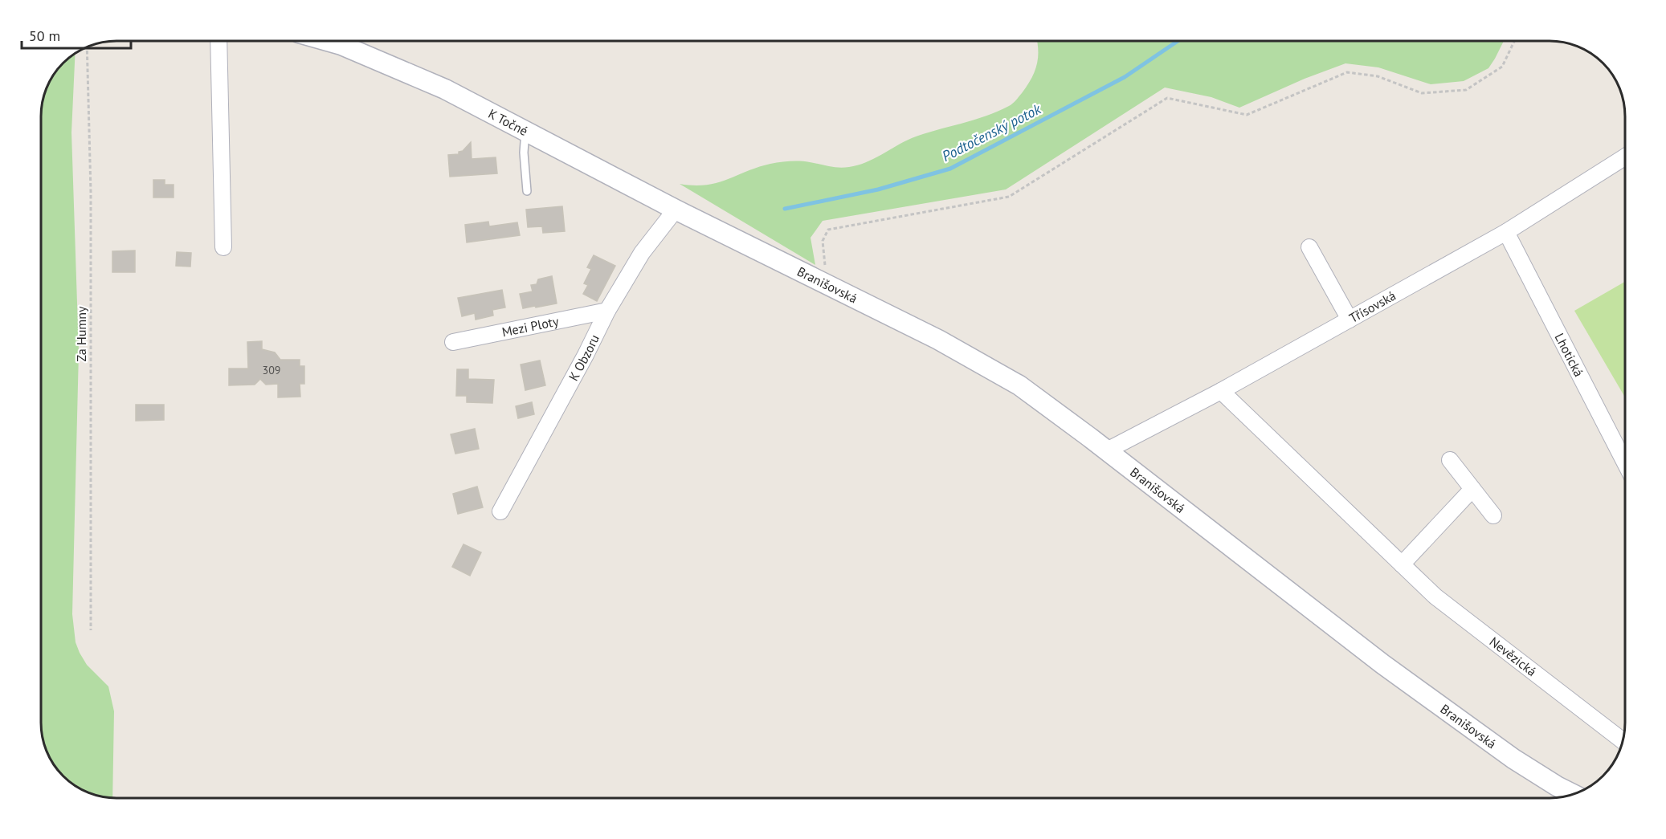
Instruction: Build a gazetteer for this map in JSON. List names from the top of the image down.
{
  "streets": {
    "street": [
      "K Točné",
      "Branišovská",
      "Třísovská",
      "Mezi Ploty",
      "Lhotická",
      "K Obzoru",
      "Nevězická"
    ],
    "path": ["Za Humny"]
  },
  "crossings": [
    ["K Točné", "Branišovská"],
    ["K Točné", "K Obzoru"],
    ["Branišovská", "Třísovská"],
    ["Třísovská", "Lhotická"],
    ["Třísovská", "Nevězická"],
    ["Mezi Ploty", "K Obzoru"]
  ],
  "water": ["Podtočenský potok"],
  "house_numbers": ["309"],
  "scale_bar": "50 m"
}
